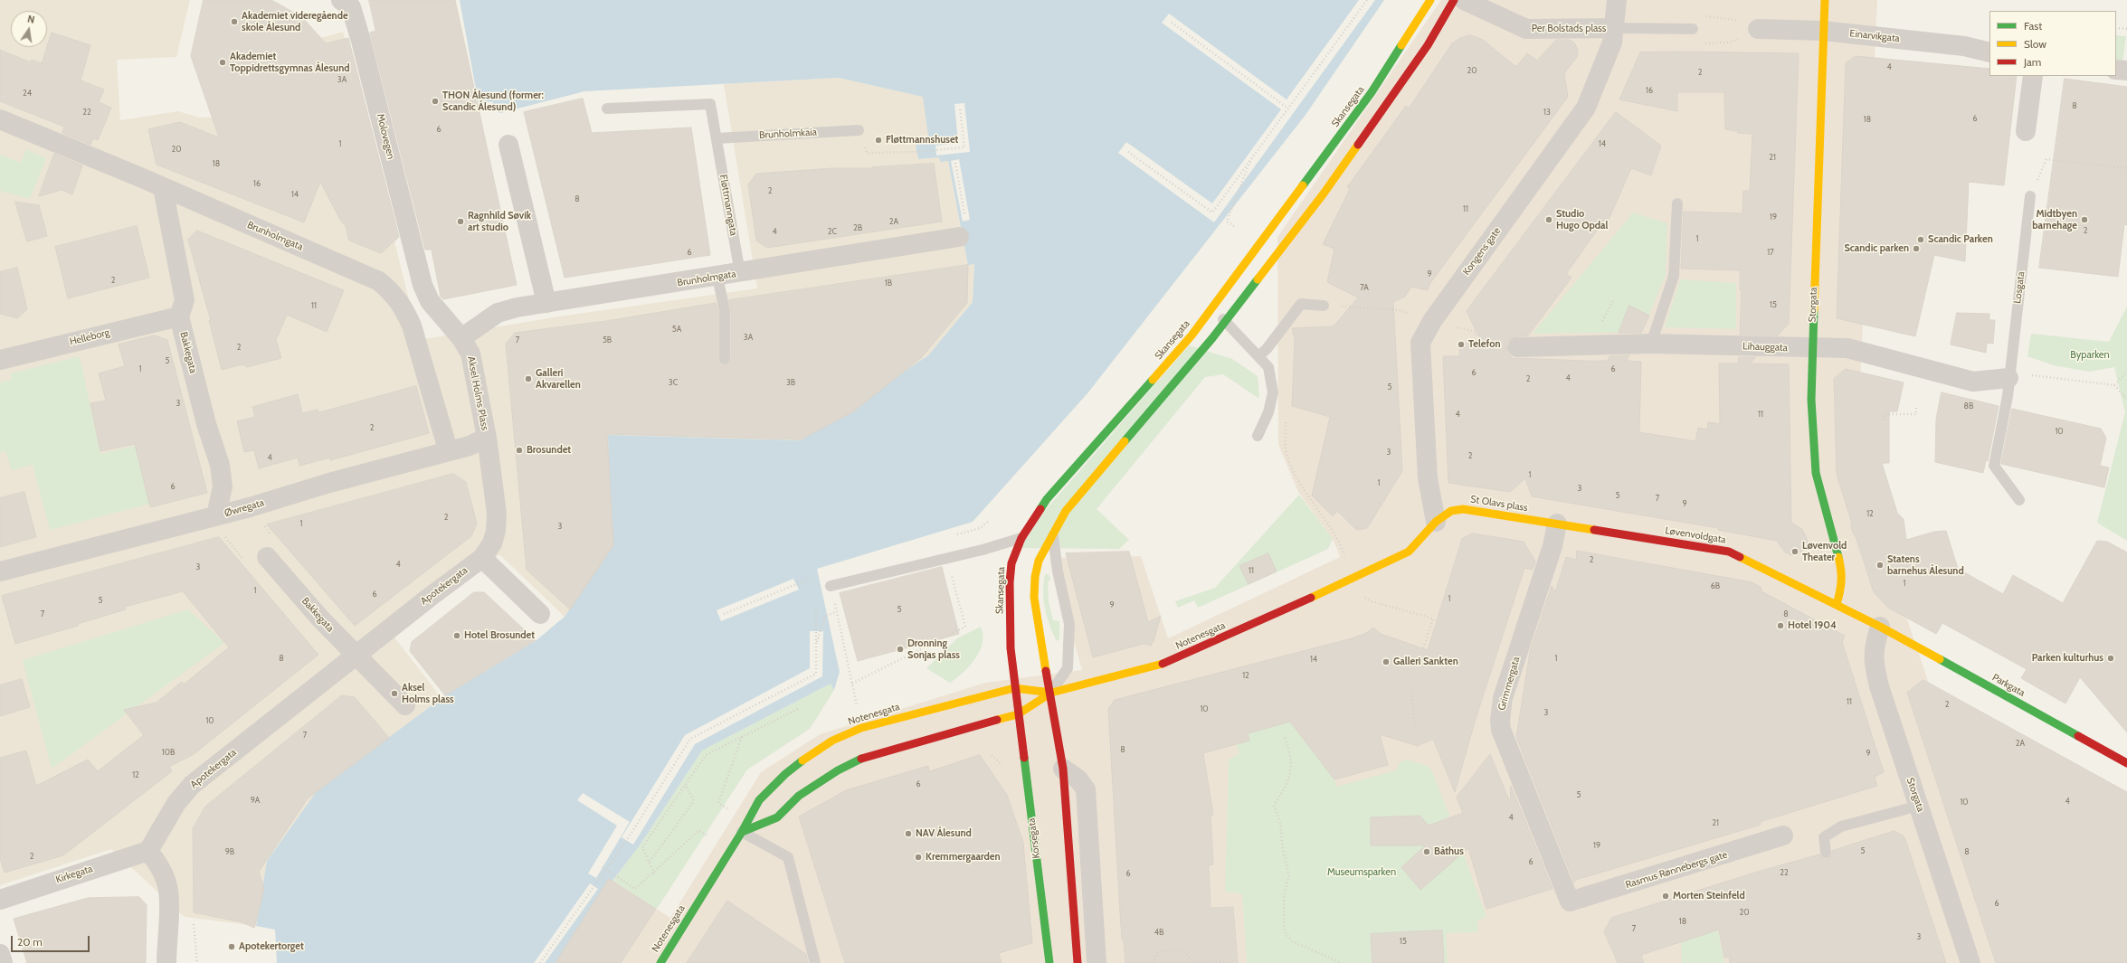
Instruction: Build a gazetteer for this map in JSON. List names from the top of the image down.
{
  "streets": {
    "street": [
      "Per Bolstads plass",
      "Einarvikgata",
      "Skansegata",
      "Molovegen",
      "Brunholmgata",
      "Kongens gate",
      "Storgata",
      "Helleborg",
      "Lihauggata",
      "Bakkegata",
      "Aksel Holms Plass",
      "St Olavs plass",
      "Øwregata",
      "Løvenvoldgata",
      "Apotekergata",
      "Notenesgata",
      "Grimmergata",
      "Parkgata",
      "Korsegata",
      "Rasmus Rønnebergs gate",
      "Kirkegata"
    ],
    "lane": ["Brunholmkaia", "Fløttmanngata", "Losgata"]
  },
  "crossings": [
    ["Per Bolstads plass", "Kongens gate"],
    ["Einarvikgata", "Storgata"],
    ["Skansegata", "Notenesgata"],
    ["Skansegata", "Korsegata"],
    ["Brunholmkaia", "Fløttmanngata"],
    ["Molovegen", "Aksel Holms Plass"],
    ["Fløttmanngata", "Brunholmgata"],
    ["Brunholmgata", "Aksel Holms Plass"],
    ["Brunholmgata", "Øwregata"],
    ["Kongens gate", "St Olavs plass"],
    ["Losgata", "Lihauggata"],
    ["Storgata", "Lihauggata"],
    ["Storgata", "Løvenvoldgata"],
    ["Storgata", "Parkgata"],
    ["Helleborg", "Bakkegata"],
    ["Bakkegata", "Øwregata"],
    ["Bakkegata", "Apotekergata"],
    ["Aksel Holms Plass", "Øwregata"],
    ["Aksel Holms Plass", "Apotekergata"],
    ["St Olavs plass", "Løvenvoldgata"],
    ["St Olavs plass", "Notenesgata"],
    ["St Olavs plass", "Grimmergata"],
    ["Øwregata", "Apotekergata"],
    ["Løvenvoldgata", "Grimmergata"],
    ["Løvenvoldgata", "Parkgata"],
    ["Apotekergata", "Kirkegata"],
    ["Notenesgata", "Korsegata"],
    ["Grimmergata", "Rasmus Rønnebergs gate"]
  ],
  "parks": ["Byparken", "Museumsparken"],
  "places": [
    "Akademiet videregående skole Ålesund",
    "Akademiet Toppidrettsgymnas Ålesund",
    "THON Ålesund (former: Scandic Ålesund)",
    "Fløttmannshuset",
    "Studio Hugo Opdal",
    "Midtbyen barnehage",
    "Ragnhild Søvik art studio",
    "Scandic Parken",
    "Scandic parken",
    "Telefon",
    "Galleri Akvarellen",
    "Brosundet",
    "Løvenvold Theater",
    "Statens barnehus Ålesund",
    "Hotel 1904",
    "Hotel Brosundet",
    "Dronning Sonjas plass",
    "Parken kulturhus",
    "Galleri Sankten",
    "Aksel Holms plass",
    "NAV Ålesund",
    "Båthus",
    "Kremmergaarden",
    "Morten Steinfeld",
    "Apotekertorget"
  ],
  "house_numbers": [
    "4",
    "20",
    "2",
    "3A",
    "16",
    "24",
    "8",
    "22",
    "13",
    "6",
    "18",
    "6",
    "1",
    "14",
    "20",
    "21",
    "18",
    "16",
    "2",
    "14",
    "8",
    "11",
    "19",
    "2A",
    "2B",
    "2",
    "4",
    "2C",
    "1",
    "6",
    "17",
    "9",
    "2",
    "1B",
    "7A",
    "15",
    "11",
    "5A",
    "3A",
    "7",
    "5B",
    "2",
    "5",
    "1",
    "6",
    "6",
    "4",
    "2",
    "3C",
    "3B",
    "5",
    "3",
    "8B",
    "4",
    "11",
    "2",
    "10",
    "3",
    "2",
    "4",
    "1",
    "1",
    "6",
    "3",
    "5",
    "7",
    "9",
    "12",
    "2",
    "1",
    "3",
    "2",
    "4",
    "3",
    "11",
    "1",
    "6B",
    "1",
    "6",
    "1",
    "5",
    "9",
    "5",
    "7",
    "8",
    "8",
    "1",
    "14",
    "12",
    "11",
    "2",
    "10",
    "3",
    "10",
    "7",
    "2A",
    "8",
    "10B",
    "9",
    "12",
    "6",
    "5",
    "9A",
    "4",
    "10",
    "4",
    "21",
    "19",
    "5",
    "9B",
    "8",
    "2",
    "6",
    "22",
    "6",
    "6",
    "20",
    "18",
    "7",
    "4B",
    "3",
    "15"
  ],
  "legend": ["Fast", "Slow", "Jam"],
  "scale_bar": "20 m",
  "north": "top"
}
